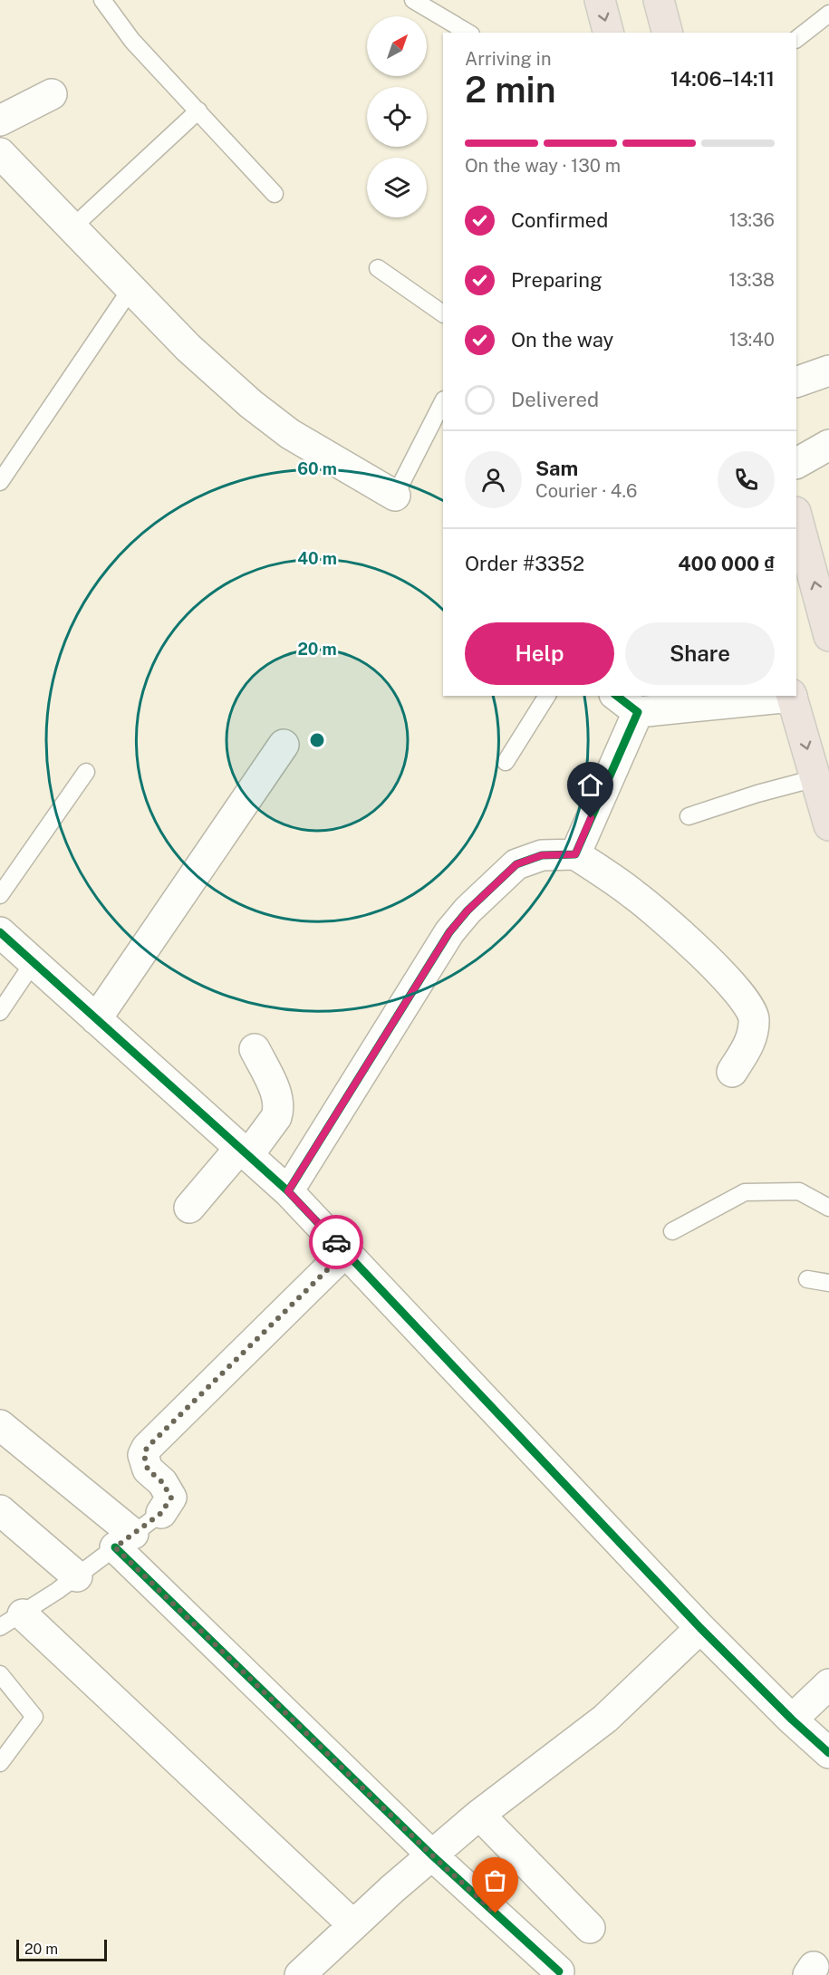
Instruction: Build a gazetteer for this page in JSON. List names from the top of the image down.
{
  "scale_bar": "20 m",
  "north": "top right",
  "page": {
    "heading": ["2 min", "Arriving in", "14:06–14:11"],
    "panel": [
      "Sam",
      "Courier · 4.6",
      "Order #3352",
      "400 000 ₫"
    ],
    "bar": "On the way · 130 m",
    "list": [
      ["Confirmed", "13:36"],
      ["Preparing", "13:38"],
      ["On the way", "13:40"],
      "Delivered"
    ],
    "buttons": ["Help", "Share"],
    "scale": "20 m"
  },
  "rings": ["60 m", "40 m", "20 m"]
}
